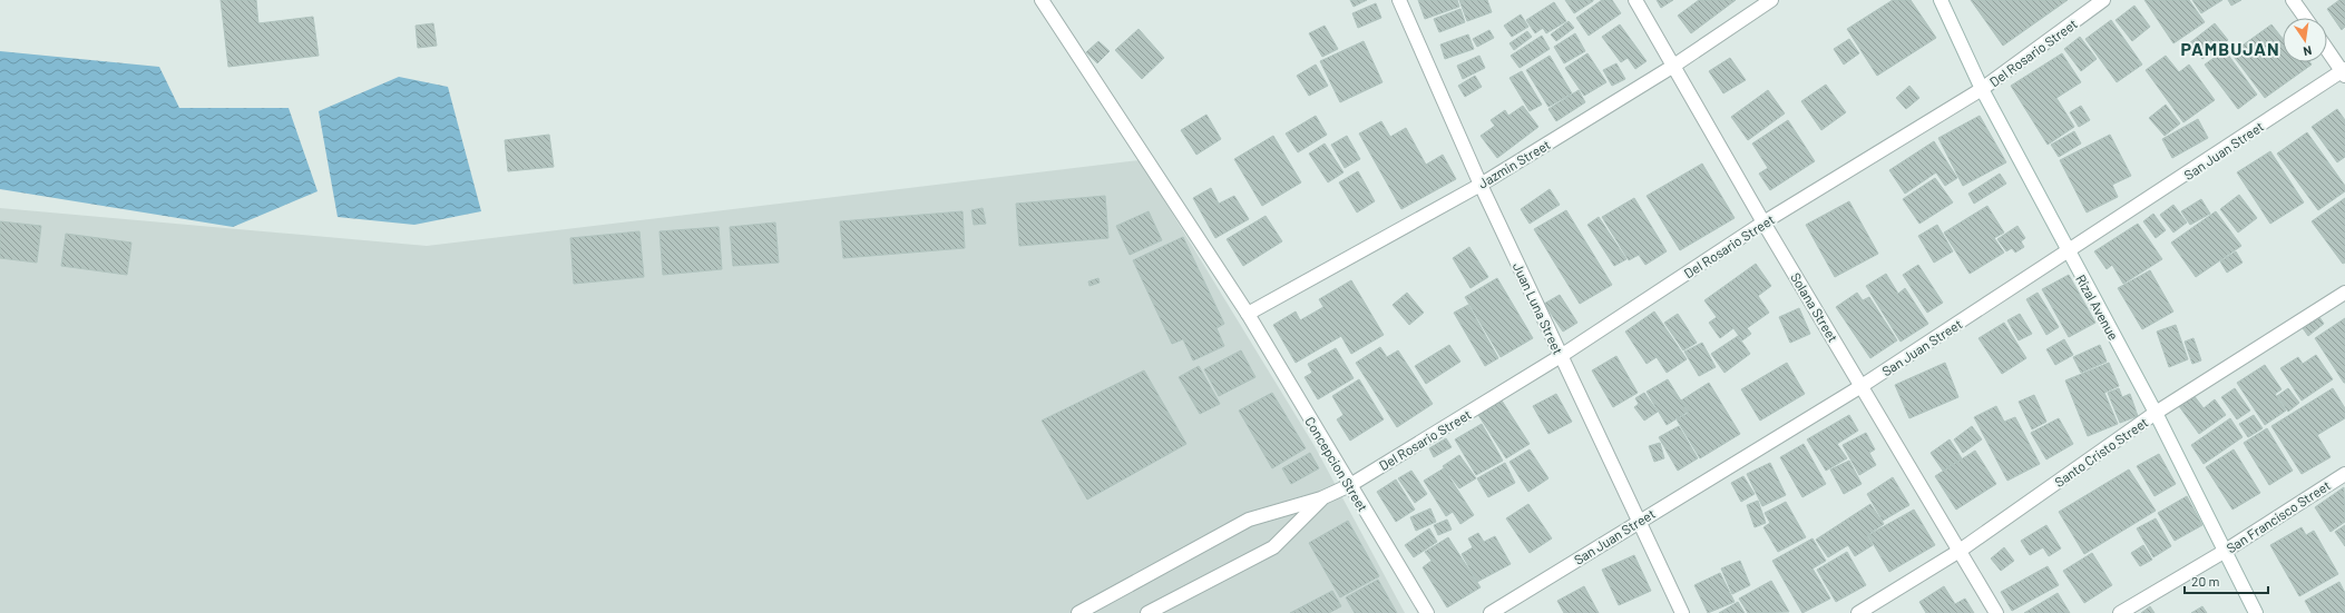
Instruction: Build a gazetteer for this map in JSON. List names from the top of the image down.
{
  "streets": {
    "street": [
      "Del Rosario Street",
      "San Juan Street",
      "Jazmin Street",
      "Solana Street",
      "Rizal Avenue",
      "Juan Luna Street",
      "Santo Cristo Street",
      "Concepcion Street",
      "San Francisco Street"
    ]
  },
  "crossings": [
    ["Del Rosario Street", "Solana Street"],
    ["Del Rosario Street", "Rizal Avenue"],
    ["Del Rosario Street", "Juan Luna Street"],
    ["Del Rosario Street", "Concepcion Street"],
    ["San Juan Street", "Solana Street"],
    ["San Juan Street", "Rizal Avenue"],
    ["San Juan Street", "Juan Luna Street"],
    ["Jazmin Street", "Solana Street"],
    ["Jazmin Street", "Juan Luna Street"],
    ["Jazmin Street", "Concepcion Street"],
    ["Solana Street", "Santo Cristo Street"],
    ["Rizal Avenue", "Santo Cristo Street"],
    ["Rizal Avenue", "San Francisco Street"]
  ],
  "districts": ["PAMBUJAN"],
  "scale_bar": "20 m",
  "north": "bottom"
}
